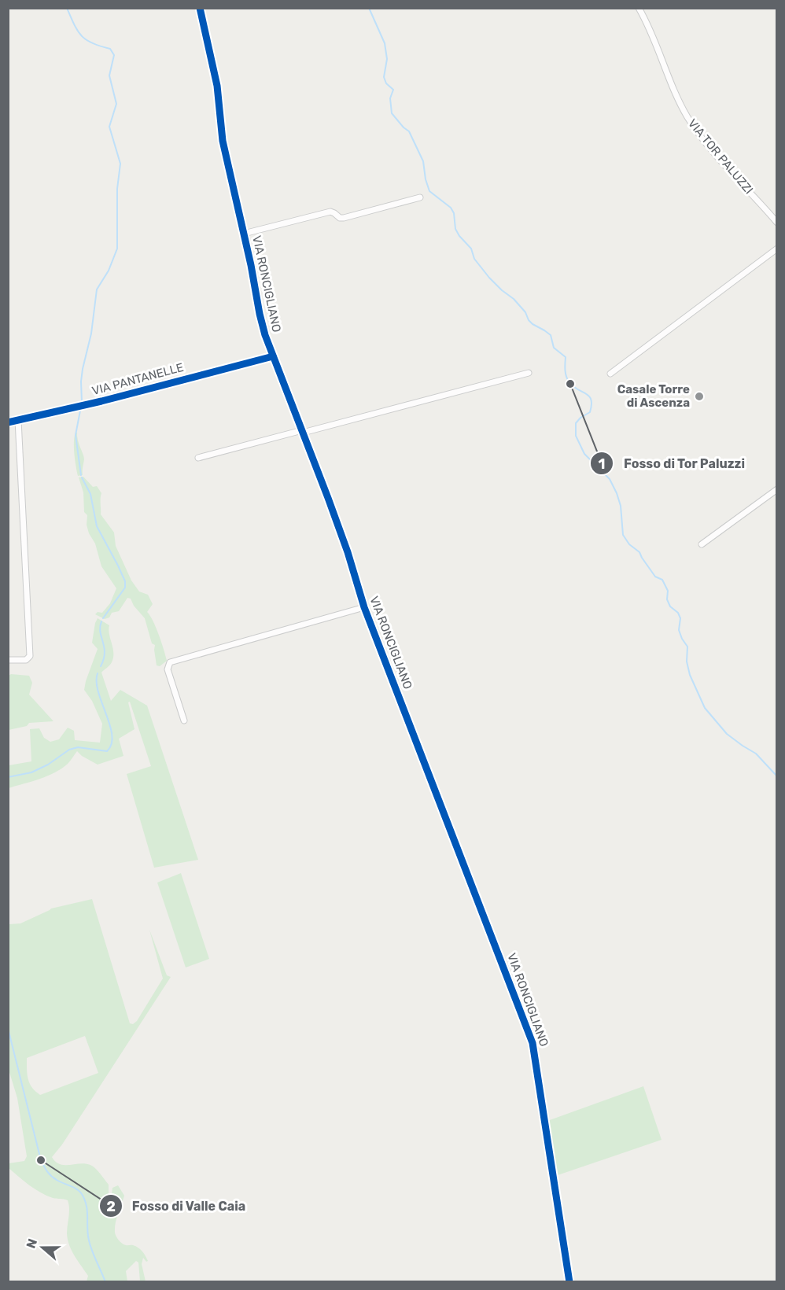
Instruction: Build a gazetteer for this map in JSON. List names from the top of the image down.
{
  "streets": {
    "street": ["VIA TOR PALUZZI", "VIA RONCIGLIANO", "VIA PANTANELLE"]
  },
  "crossings": [
    ["VIA RONCIGLIANO", "VIA PANTANELLE"]
  ],
  "places": ["Fosso di Tor Paluzzi", "Casale Torre di Ascenza", "Fosso di Valle Caia"],
  "north": "left"
}
